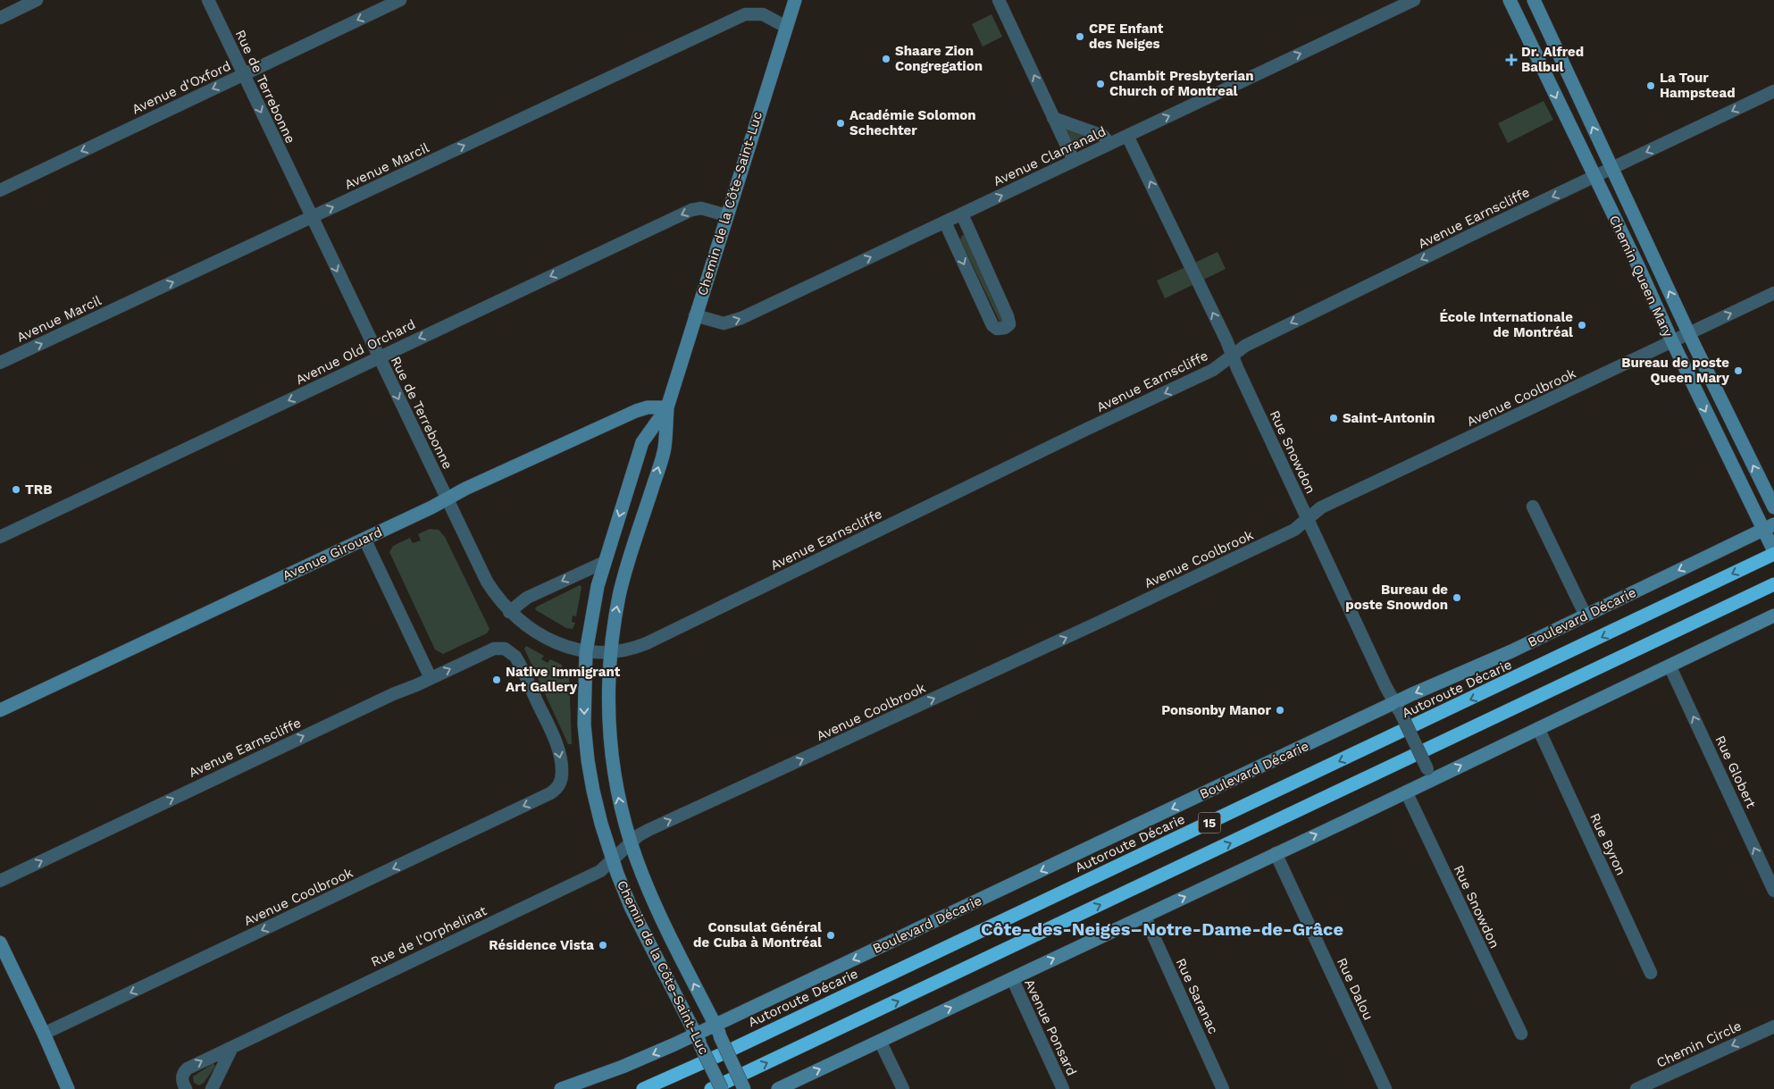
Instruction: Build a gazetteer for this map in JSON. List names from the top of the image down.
{
  "streets": {
    "highway": ["Autoroute Décarie", "15"],
    "main road": [
      "Chemin de la Côte-Saint-Luc",
      "Chemin Queen Mary",
      "Avenue Girouard",
      "Boulevard Décarie"
    ],
    "street": [
      "Rue de Terrebonne",
      "Avenue d'Oxford",
      "Avenue Clanranald",
      "Avenue Marcil",
      "Avenue Earnscliffe",
      "Avenue Old Orchard",
      "Avenue Coolbrook",
      "Rue Snowdon",
      "Rue Globert",
      "Rue Byron",
      "Rue de l'Orphelinat",
      "Rue Dalou",
      "Rue Saranac",
      "Avenue Ponsard",
      "Chemin Circle"
    ]
  },
  "crossings": [
    ["Rue de Terrebonne", "Avenue d'Oxford"],
    ["Rue de Terrebonne", "Avenue Marcil"],
    ["Rue de Terrebonne", "Chemin de la Côte-Saint-Luc"],
    ["Rue de Terrebonne", "Avenue Earnscliffe"],
    ["Rue de Terrebonne", "Avenue Old Orchard"],
    ["Rue de Terrebonne", "Avenue Girouard"],
    ["Avenue Clanranald", "Chemin de la Côte-Saint-Luc"],
    ["Avenue Clanranald", "Rue Snowdon"],
    ["Avenue Marcil", "Chemin de la Côte-Saint-Luc"],
    ["Chemin de la Côte-Saint-Luc", "Avenue Earnscliffe"],
    ["Chemin de la Côte-Saint-Luc", "Avenue Old Orchard"],
    ["Chemin de la Côte-Saint-Luc", "Avenue Coolbrook"],
    ["Chemin de la Côte-Saint-Luc", "Avenue Girouard"],
    ["Chemin de la Côte-Saint-Luc", "Boulevard Décarie"],
    ["Chemin de la Côte-Saint-Luc", "Rue de l'Orphelinat"],
    ["Avenue Earnscliffe", "Chemin Queen Mary"],
    ["Avenue Earnscliffe", "Avenue Coolbrook"],
    ["Avenue Earnscliffe", "Rue Snowdon"],
    ["Chemin Queen Mary", "Avenue Coolbrook"],
    ["Chemin Queen Mary", "Boulevard Décarie"],
    ["Chemin Queen Mary", "Autoroute Décarie"],
    ["Avenue Coolbrook", "Rue Snowdon"],
    ["Avenue Coolbrook", "Rue de l'Orphelinat"],
    ["Rue Snowdon", "Boulevard Décarie"]
  ],
  "one_way": [
    "Rue de Terrebonne",
    "Avenue d'Oxford",
    "Avenue Clanranald",
    "Avenue Marcil",
    "Avenue Old Orchard",
    "Rue Globert",
    "Chemin Circle"
  ],
  "districts": ["Côte-des-Neiges–Notre-Dame-de-Grâce"],
  "places": {
    "other": [
      "CPE Enfant des Neiges",
      "Shaare Zion Congregation",
      "Chambit Presbyterian Church of Montreal",
      "La Tour Hampstead",
      "Académie Solomon Schechter",
      "École Internationale de Montréal",
      "Bureau de poste Queen Mary",
      "Saint-Antonin",
      "TRB",
      "Bureau de poste Snowdon",
      "Native Immigrant Art Gallery",
      "Ponsonby Manor",
      "Consulat Général de Cuba à Montréal",
      "Résidence Vista"
    ],
    "health": ["Dr. Alfred Balbul"]
  }
}
